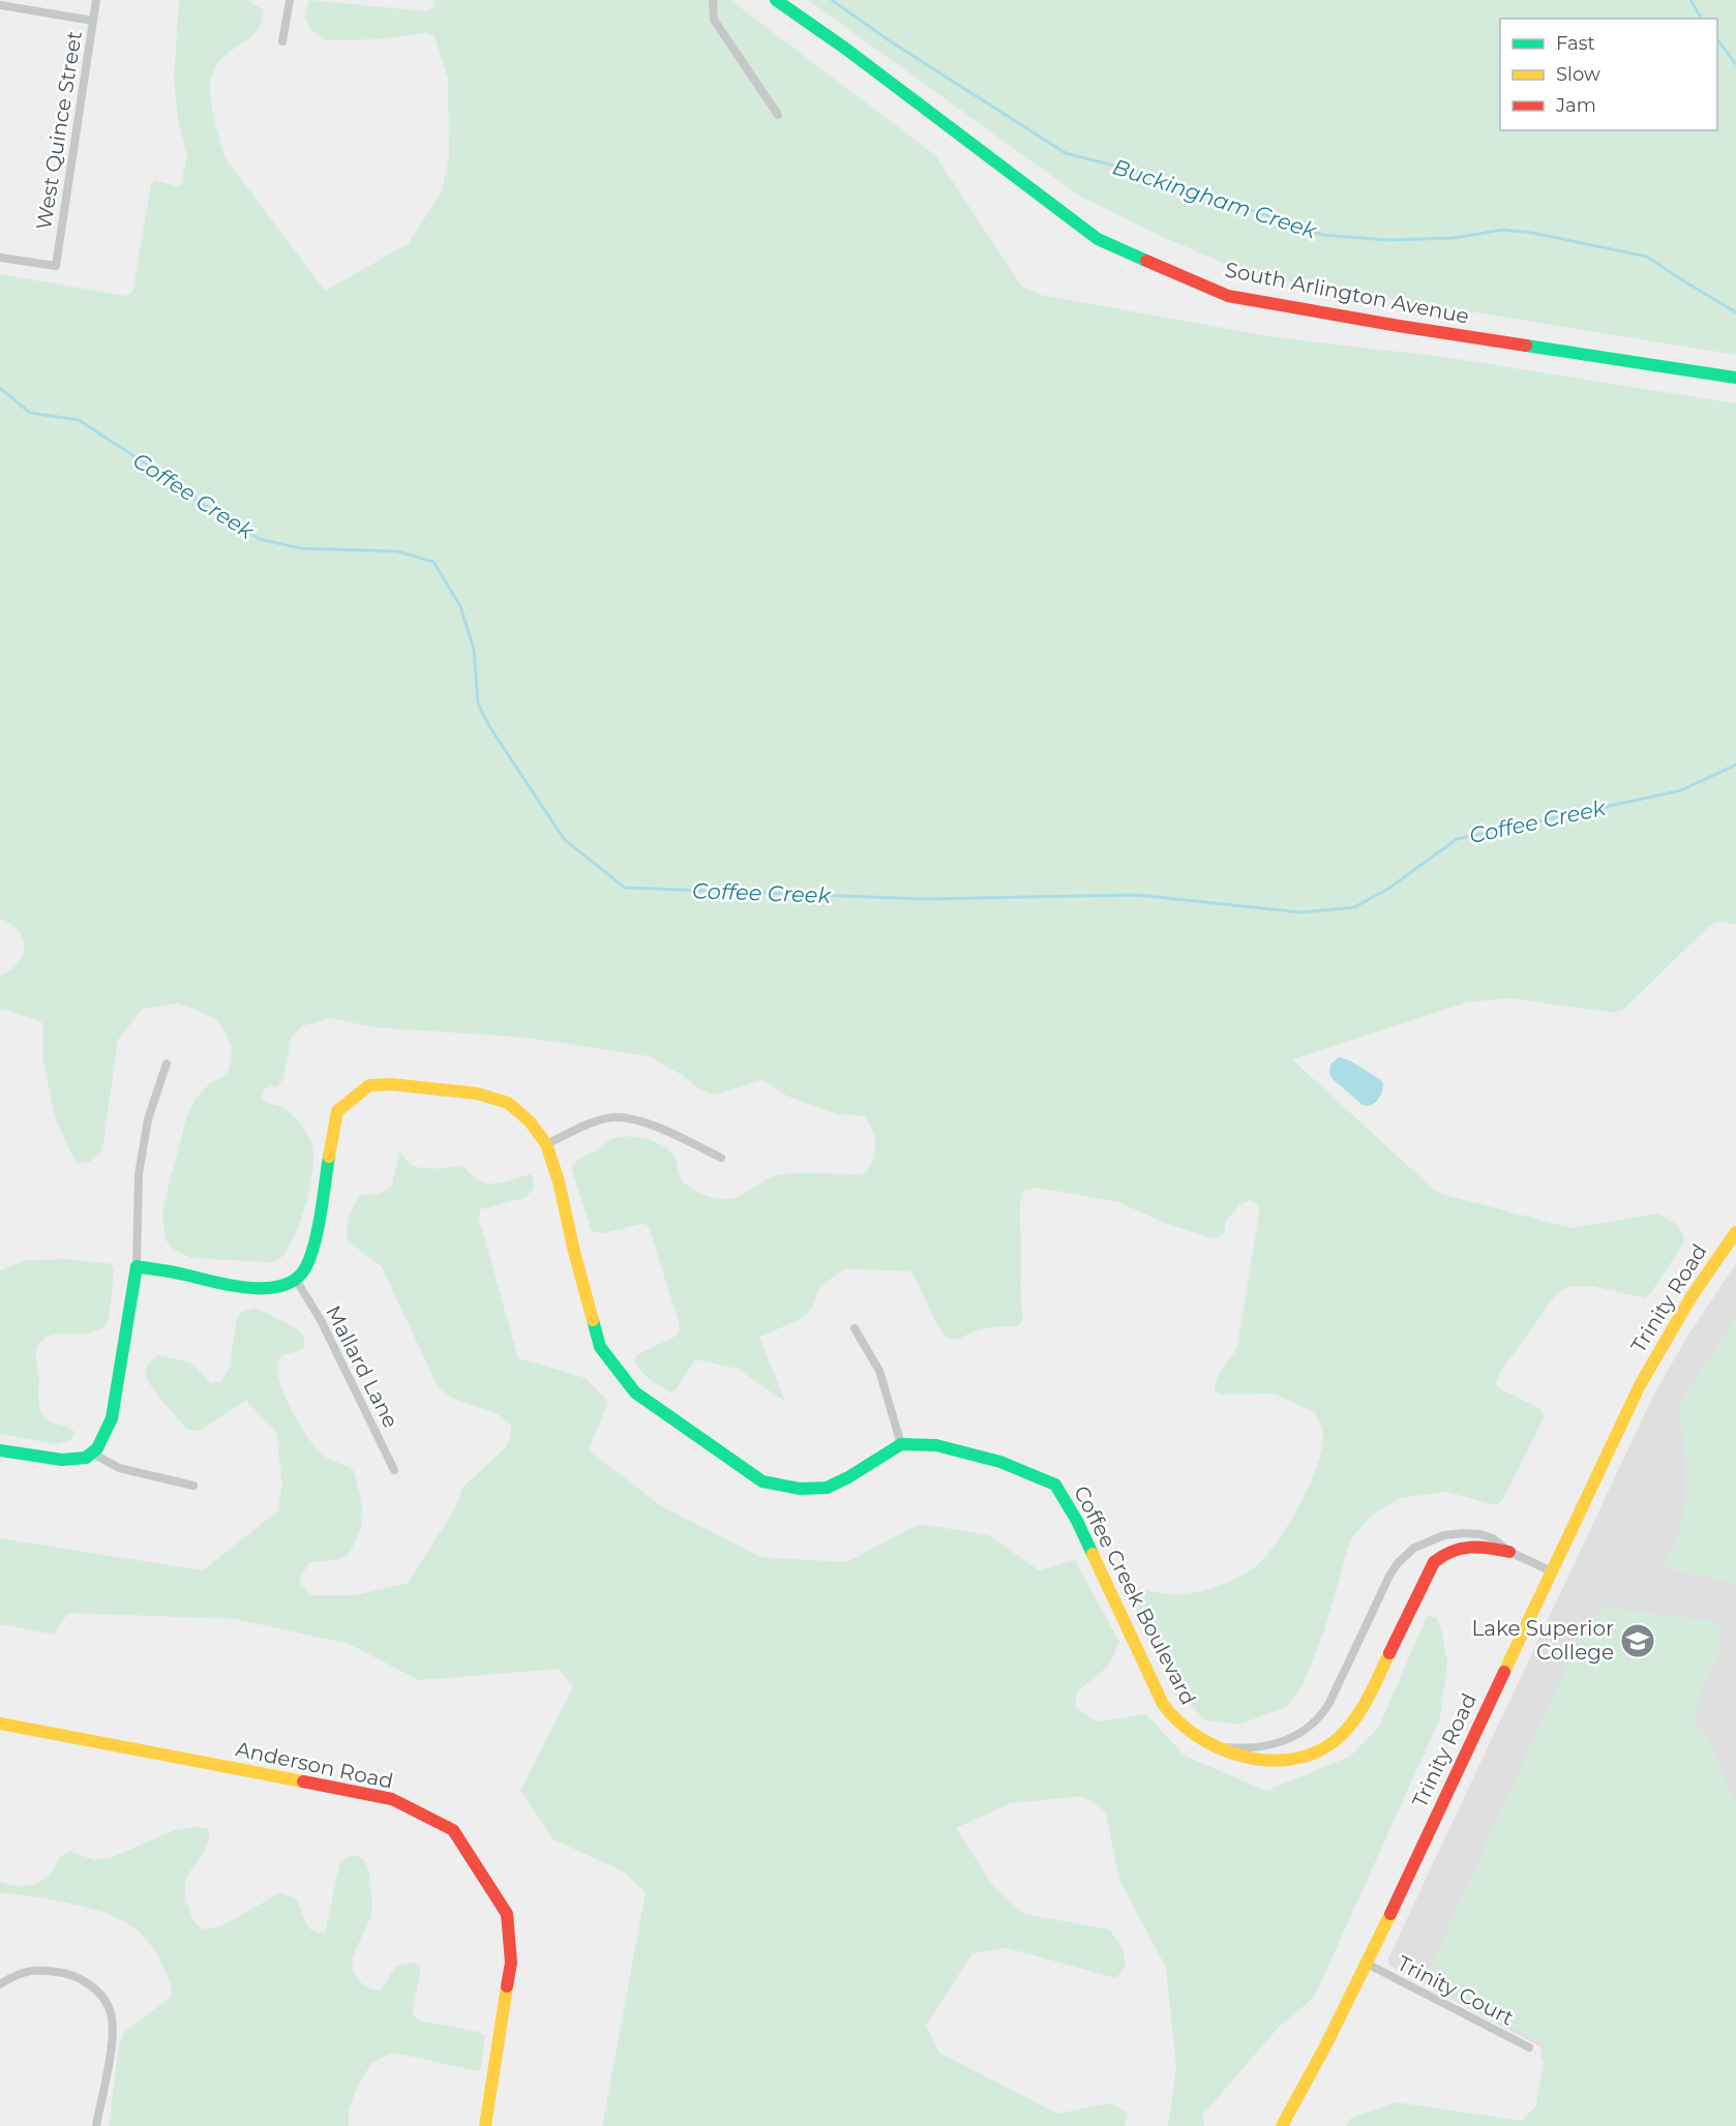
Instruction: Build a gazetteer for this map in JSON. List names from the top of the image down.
{
  "streets": {
    "main road": [
      "South Arlington Avenue",
      "Trinity Road",
      "Coffee Creek Boulevard",
      "Anderson Road"
    ],
    "street": ["West Quince Street", "Mallard Lane", "Trinity Court"]
  },
  "crossings": [
    ["Trinity Road", "Coffee Creek Boulevard"],
    ["Trinity Road", "Trinity Court"]
  ],
  "water": ["Buckingham Creek", "Coffee Creek"],
  "places": {
    "school or university": ["Lake Superior College"]
  },
  "legend": ["Fast", "Slow", "Jam"]
}
